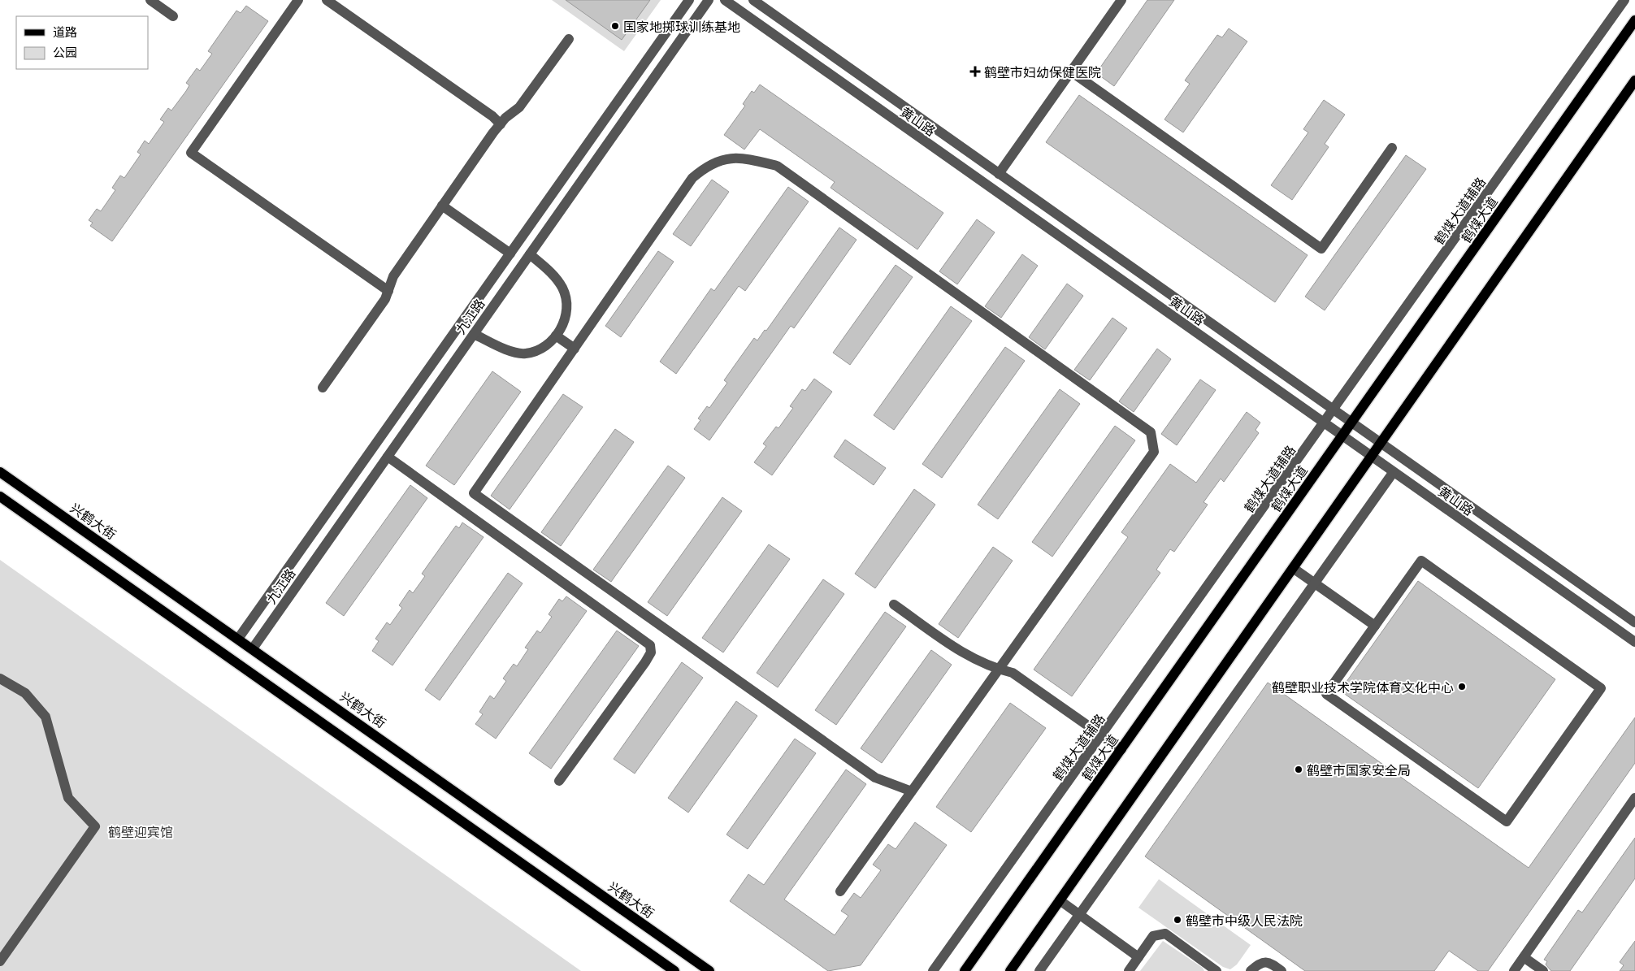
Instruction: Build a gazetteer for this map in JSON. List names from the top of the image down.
{
  "streets": {
    "main road": ["鹤煤大道", "兴鹤大街"],
    "street": ["黄山路", "鹤煤大道辅路", "九江路"]
  },
  "crossings": [
    ["黄山路", "鹤煤大道辅路"],
    ["黄山路", "鹤煤大道"],
    ["九江路", "兴鹤大街"]
  ],
  "parks": ["鹤壁迎宾馆"],
  "places": {
    "other": [
      "国家地掷球训练基地",
      "鹤壁职业技术学院体育文化中心",
      "鹤壁市国家安全局",
      "鹤壁市中级人民法院"
    ],
    "health": ["鹤壁市妇幼保健医院"]
  },
  "legend": ["道路", "公园"]
}
